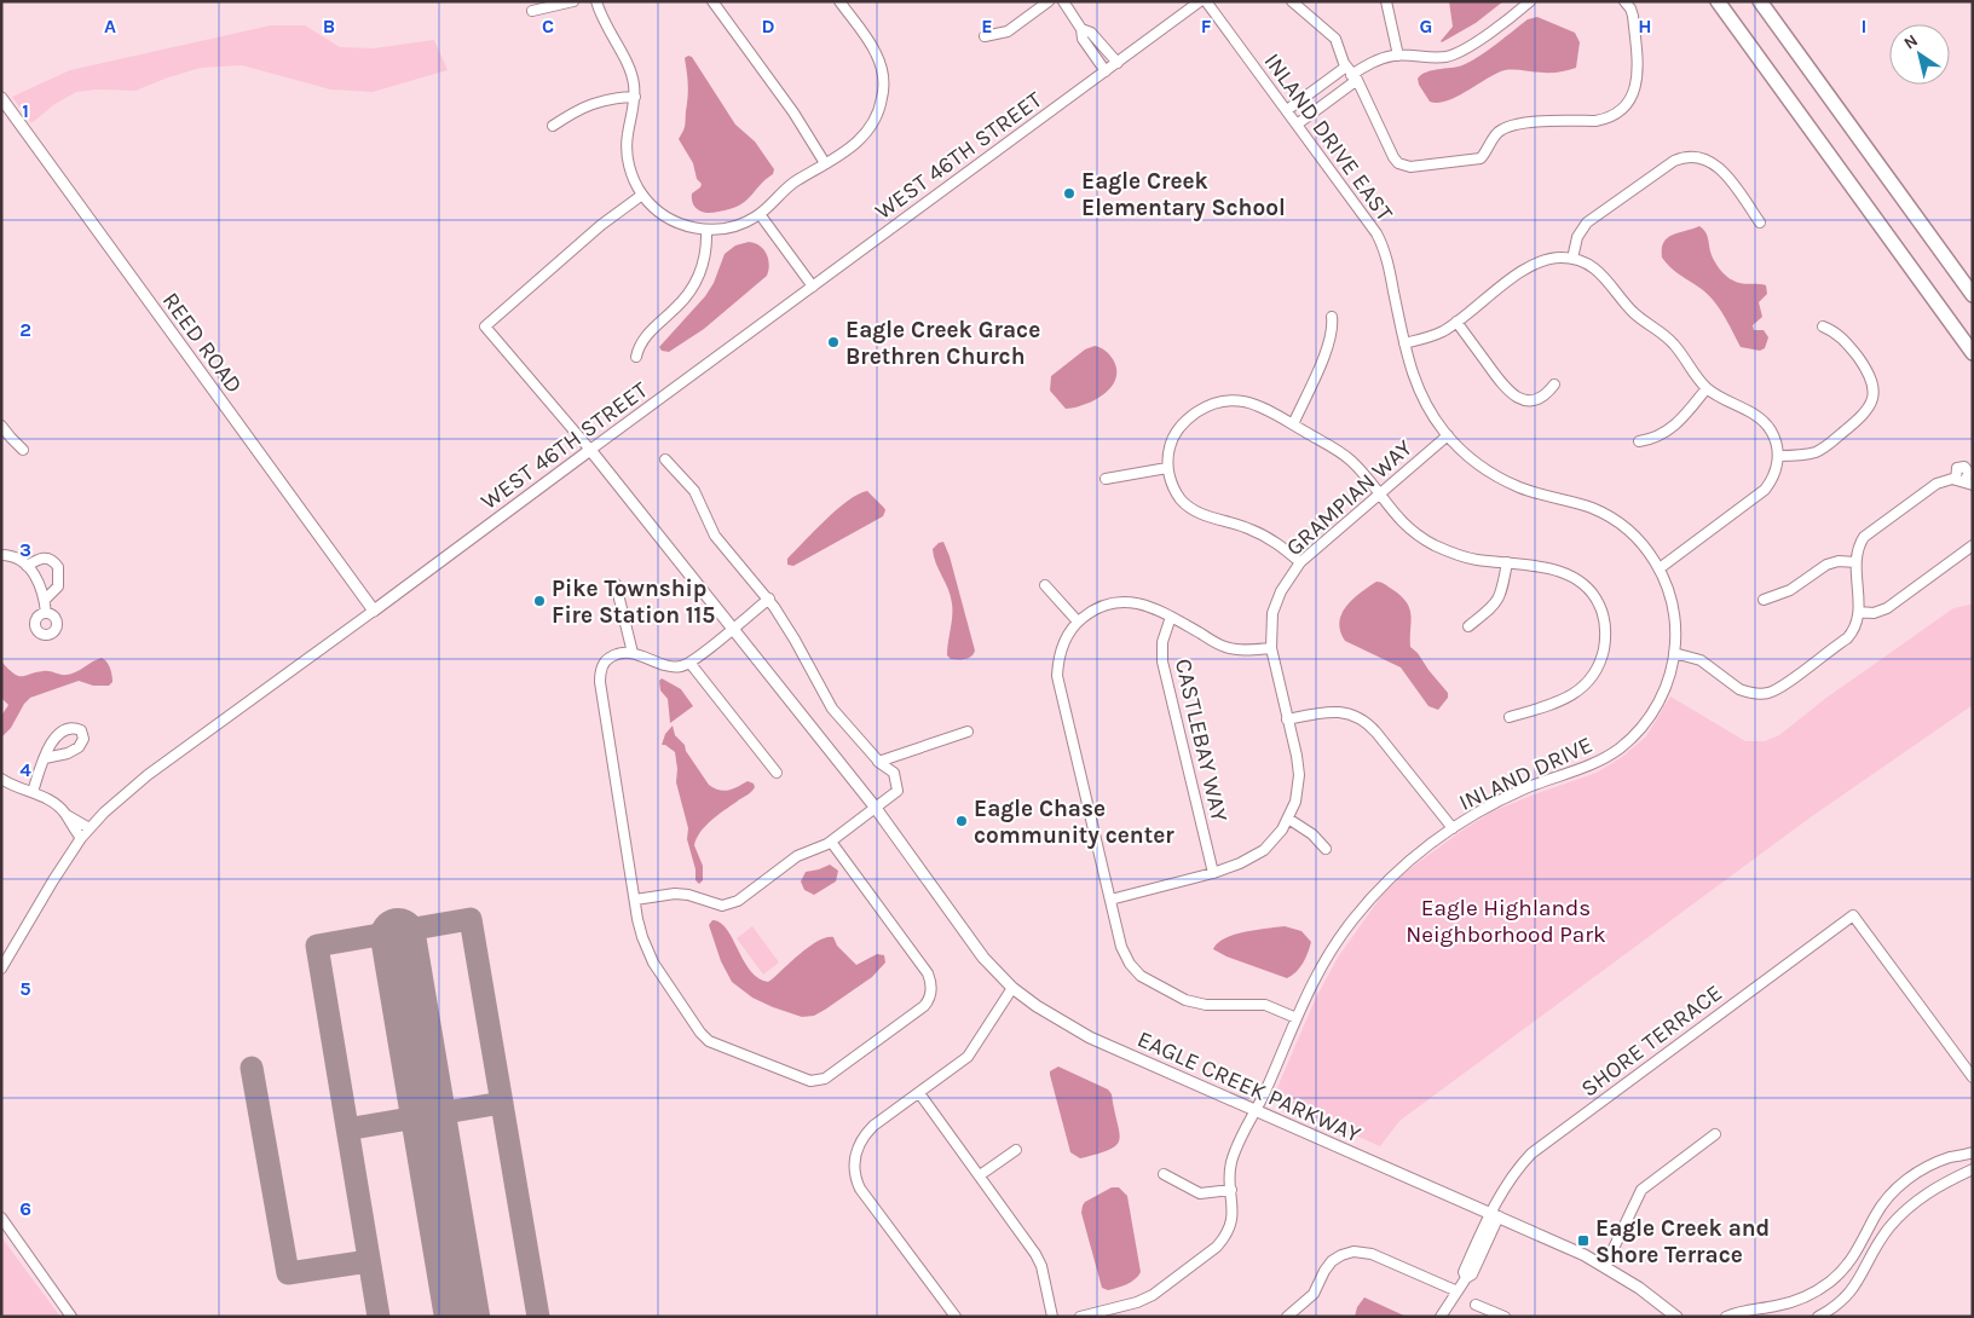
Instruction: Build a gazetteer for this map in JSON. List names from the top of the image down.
{
  "streets": {
    "main road": ["WEST 46TH STREET", "REED ROAD", "EAGLE CREEK PARKWAY"],
    "street": [
      "INLAND DRIVE EAST",
      "GRAMPIAN WAY",
      "CASTLEBAY WAY",
      "INLAND DRIVE",
      "SHORE TERRACE"
    ]
  },
  "crossings": [
    ["INLAND DRIVE EAST", "GRAMPIAN WAY"],
    ["INLAND DRIVE EAST", "INLAND DRIVE"],
    ["WEST 46TH STREET", "REED ROAD"],
    ["WEST 46TH STREET", "EAGLE CREEK PARKWAY"],
    ["GRAMPIAN WAY", "CASTLEBAY WAY"],
    ["INLAND DRIVE", "EAGLE CREEK PARKWAY"],
    ["SHORE TERRACE", "EAGLE CREEK PARKWAY"]
  ],
  "parks": ["Eagle Highlands Neighborhood Park"],
  "places": {
    "other": [
      "Eagle Creek Elementary School",
      "Eagle Creek Grace Brethren Church",
      "Pike Township Fire Station 115",
      "Eagle Chase community center"
    ],
    "transit": ["Eagle Creek and Shore Terrace"]
  },
  "north": "top left",
  "grid": {
    "columns": [
      "A",
      "B",
      "C",
      "D",
      "E",
      "F",
      "G",
      "H",
      "I"
    ],
    "rows": [
      "1",
      "2",
      "3",
      "4",
      "5",
      "6"
    ]
  }
}
